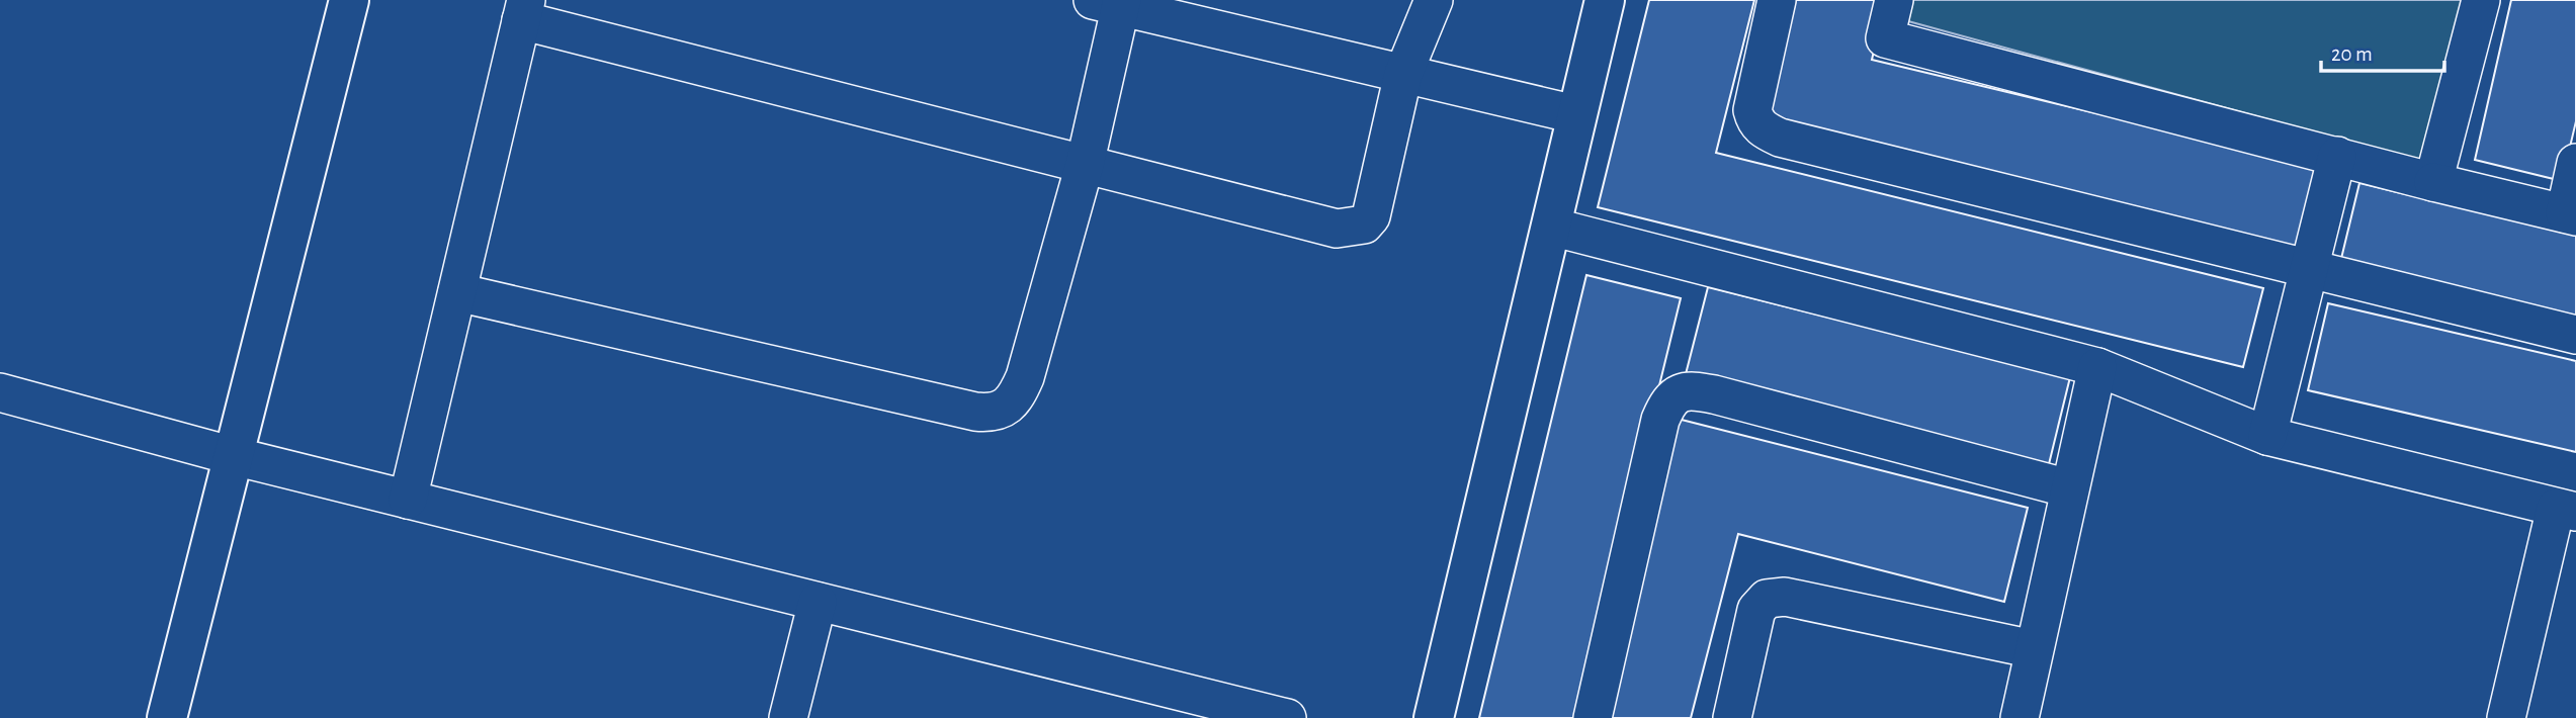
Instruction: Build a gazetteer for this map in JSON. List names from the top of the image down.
{
  "scale_bar": "20 m"
}
